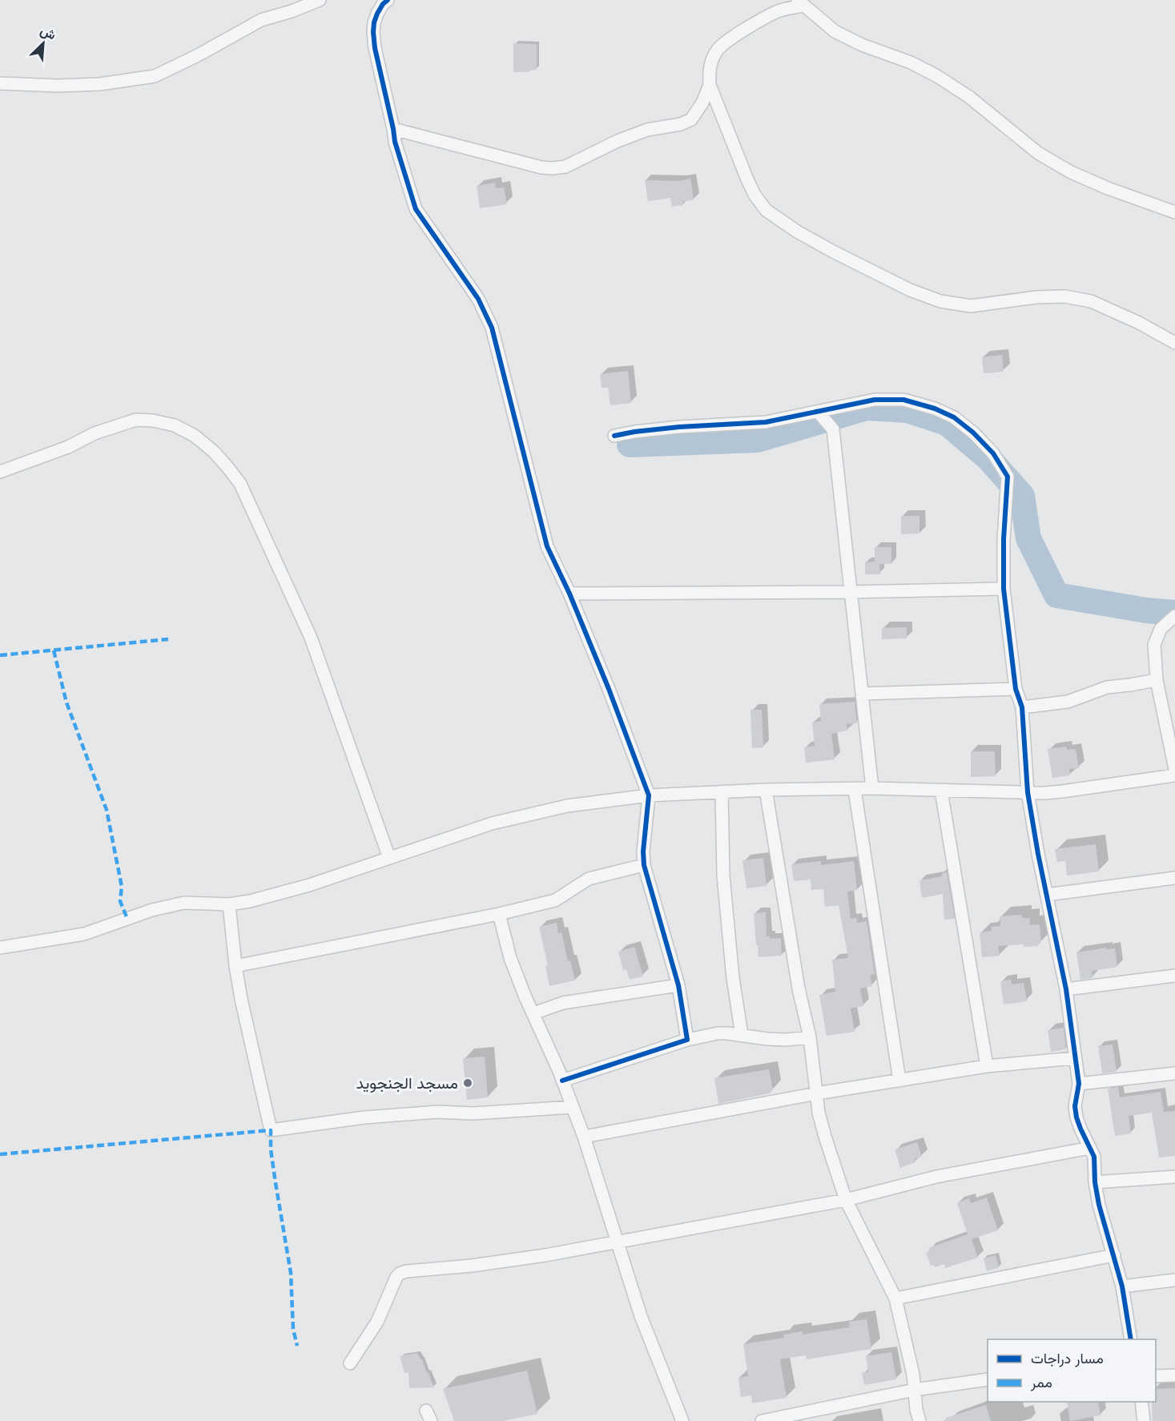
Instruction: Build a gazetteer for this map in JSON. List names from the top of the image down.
{
  "places": ["مسجد الجنجويد"],
  "legend": ["مسار دراجات", "ممر"],
  "north": "top right"
}
